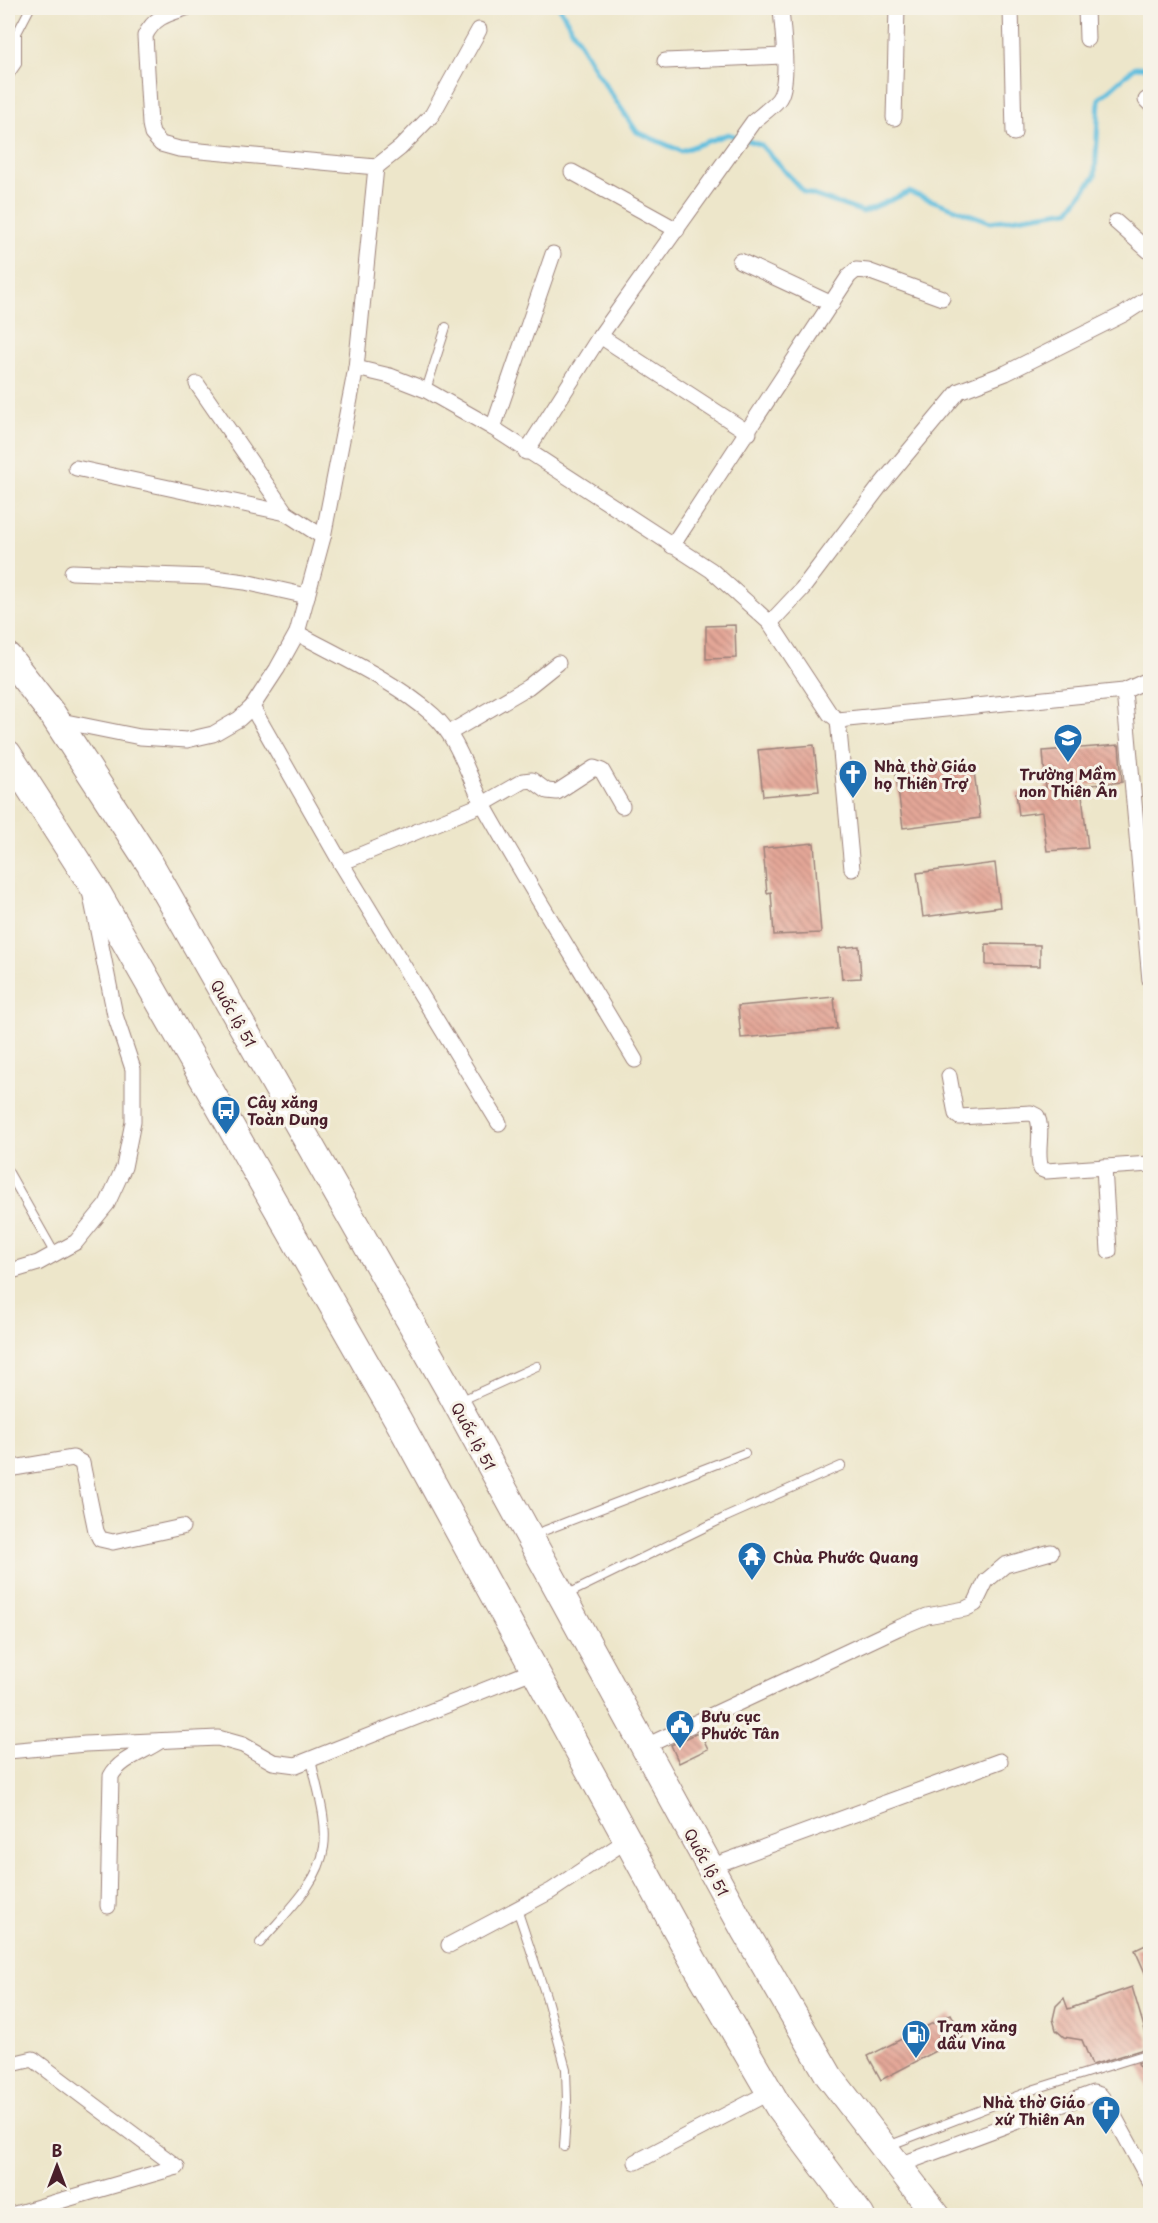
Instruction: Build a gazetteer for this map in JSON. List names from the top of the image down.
{
  "streets": {
    "highway": ["Quốc lộ 51"]
  },
  "places": {
    "school or university": ["Trường Mầm non Thiên Ân"],
    "church": ["Nhà thờ Giáo họ Thiên Trợ", "Nhà thờ Giáo xứ Thiên An"],
    "bus stop": ["Cây xăng Toàn Dung"],
    "temple": ["Chùa Phước Quang"],
    "public building": ["Bưu cục Phước Tân"],
    "fuel station": ["Trạm xăng dầu Vina"]
  },
  "north": "top"
}
